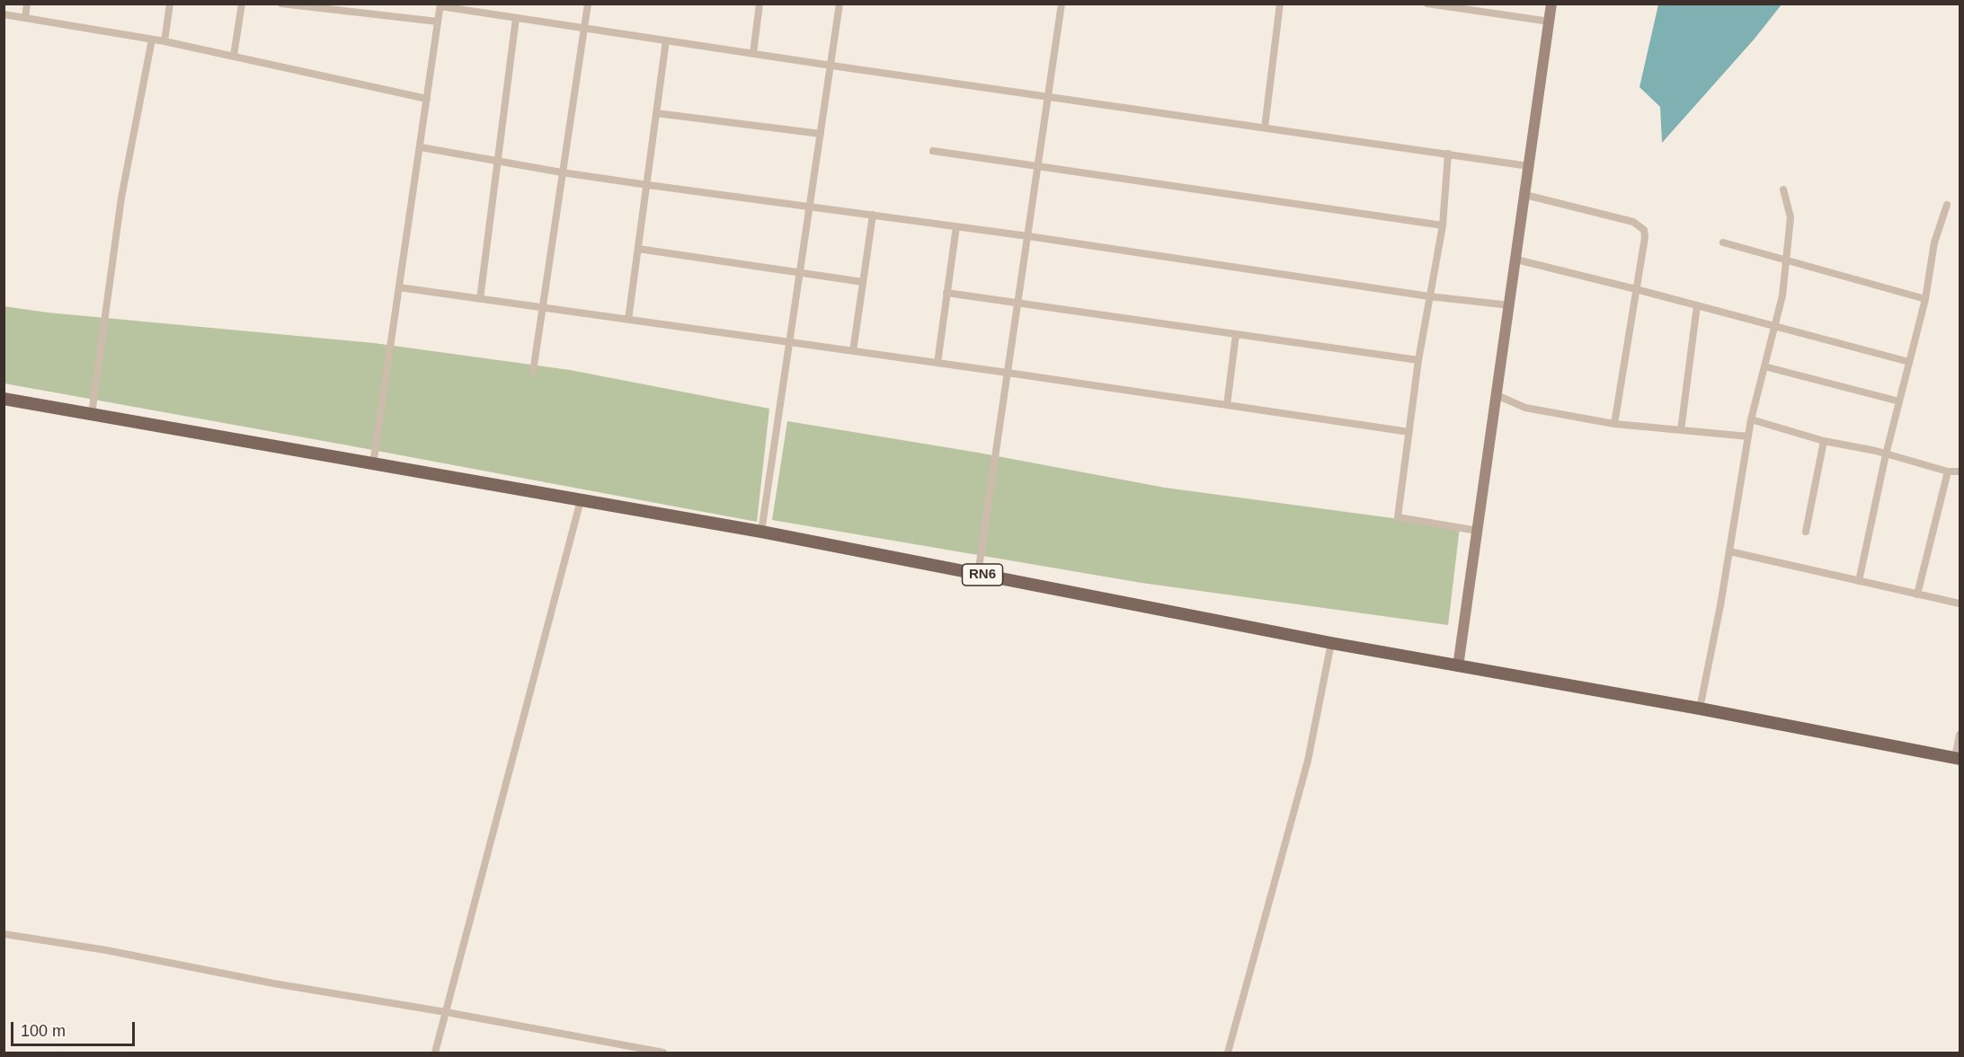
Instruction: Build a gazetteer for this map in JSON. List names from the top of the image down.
{
  "streets": {
    "main road": ["RN6"]
  },
  "scale_bar": "100 m"
}
